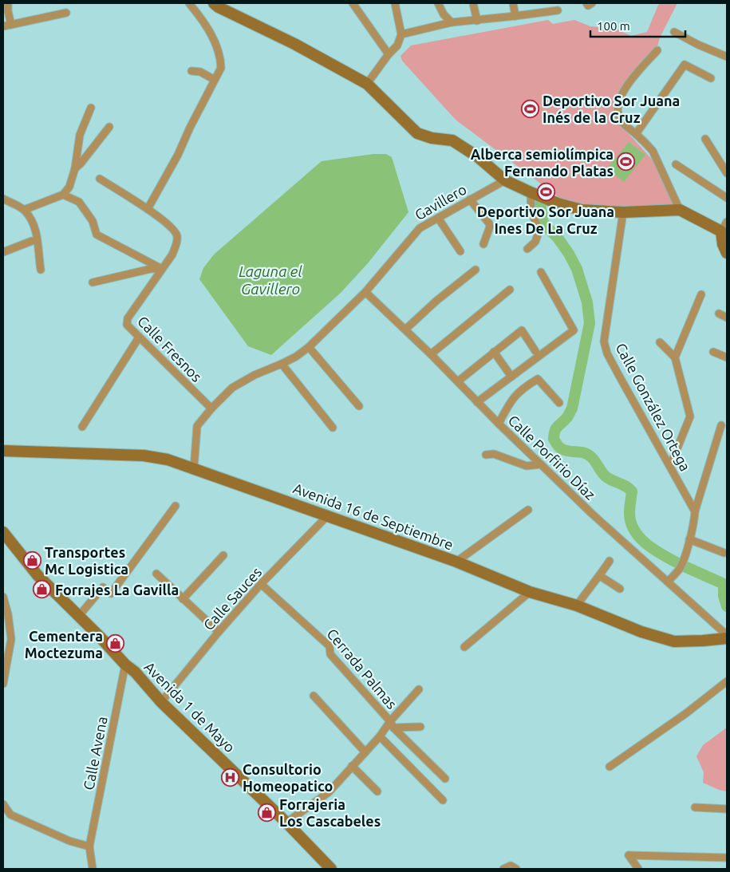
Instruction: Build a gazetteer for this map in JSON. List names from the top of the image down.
{
  "streets": {
    "main road": ["Avenida 16 de Septiembre", "Avenida 1 de Mayo"],
    "street": [
      "Gavillero",
      "Calle Fresnos",
      "Calle González Ortega",
      "Calle Porfirio Díaz",
      "Calle Sauces",
      "Cerrada Palmas",
      "Calle Avena"
    ]
  },
  "crossings": [
    ["Gavillero", "Calle Fresnos"],
    ["Gavillero", "Calle Porfirio Díaz"],
    ["Gavillero", "Avenida 16 de Septiembre"],
    ["Avenida 16 de Septiembre", "Calle Sauces"],
    ["Calle Sauces", "Cerrada Palmas"],
    ["Calle Sauces", "Avenida 1 de Mayo"],
    ["Avenida 1 de Mayo", "Calle Avena"]
  ],
  "water": ["Laguna el Gavillero"],
  "places": {
    "sports": ["Deportivo Sor Juana Inés de la Cruz", "Alberca semiolímpica Fernando Platas", "Deportivo Sor Juana Ines De La Cruz"],
    "shop": [
      "Transportes Mc Logistica",
      "Forrajes La Gavilla",
      "Cementera Moctezuma",
      "Forrajeria Los Cascabeles"
    ],
    "hospital": ["Consultorio Homeopatico"]
  },
  "scale_bar": "100 m"
}
